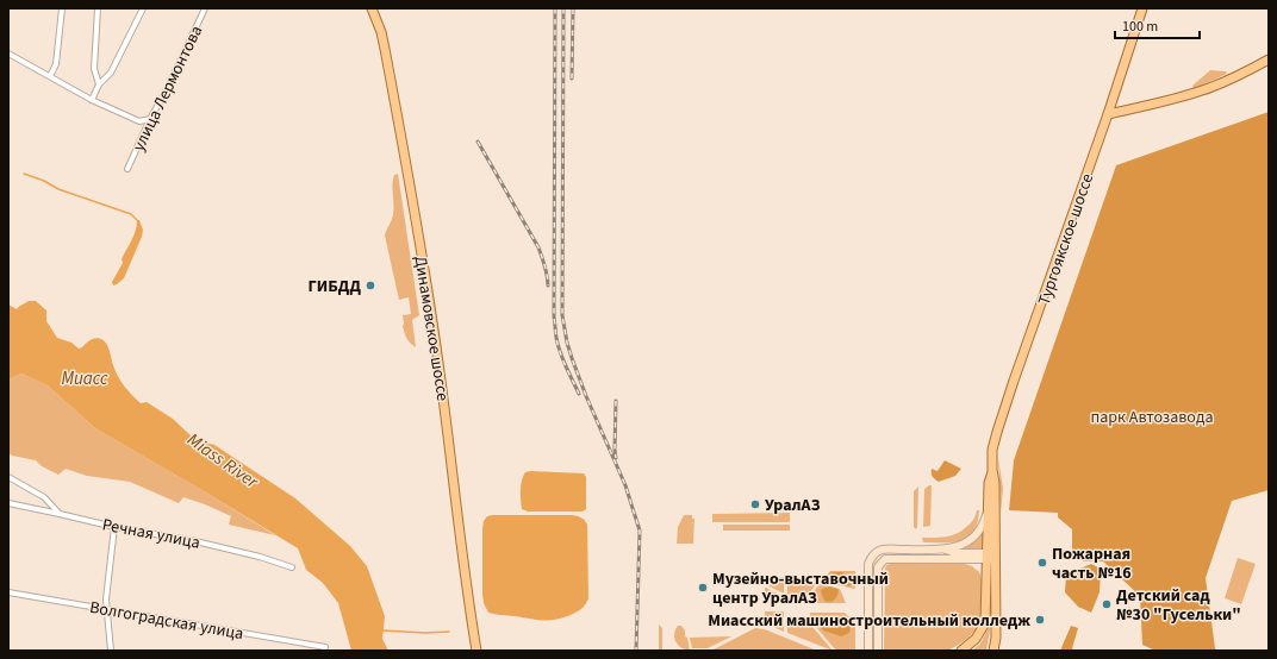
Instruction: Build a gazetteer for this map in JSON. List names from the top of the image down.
{
  "streets": {
    "main road": ["Тургоякское шоссе", "Динамовское шоссе"],
    "street": ["улица Лермонтова", "Речная улица", "Волгоградская улица"]
  },
  "water": ["Миасс", "Miass River"],
  "parks": ["парк Автозавода"],
  "places": [
    "ГИБДД",
    "УралАЗ",
    "Пожарная часть №16",
    "Музейно-выставочный центр УралАЗ",
    "Детский сад №30 \"Гусельки\"",
    "Миасский машиностроительный колледж"
  ],
  "scale_bar": "100 m"
}
